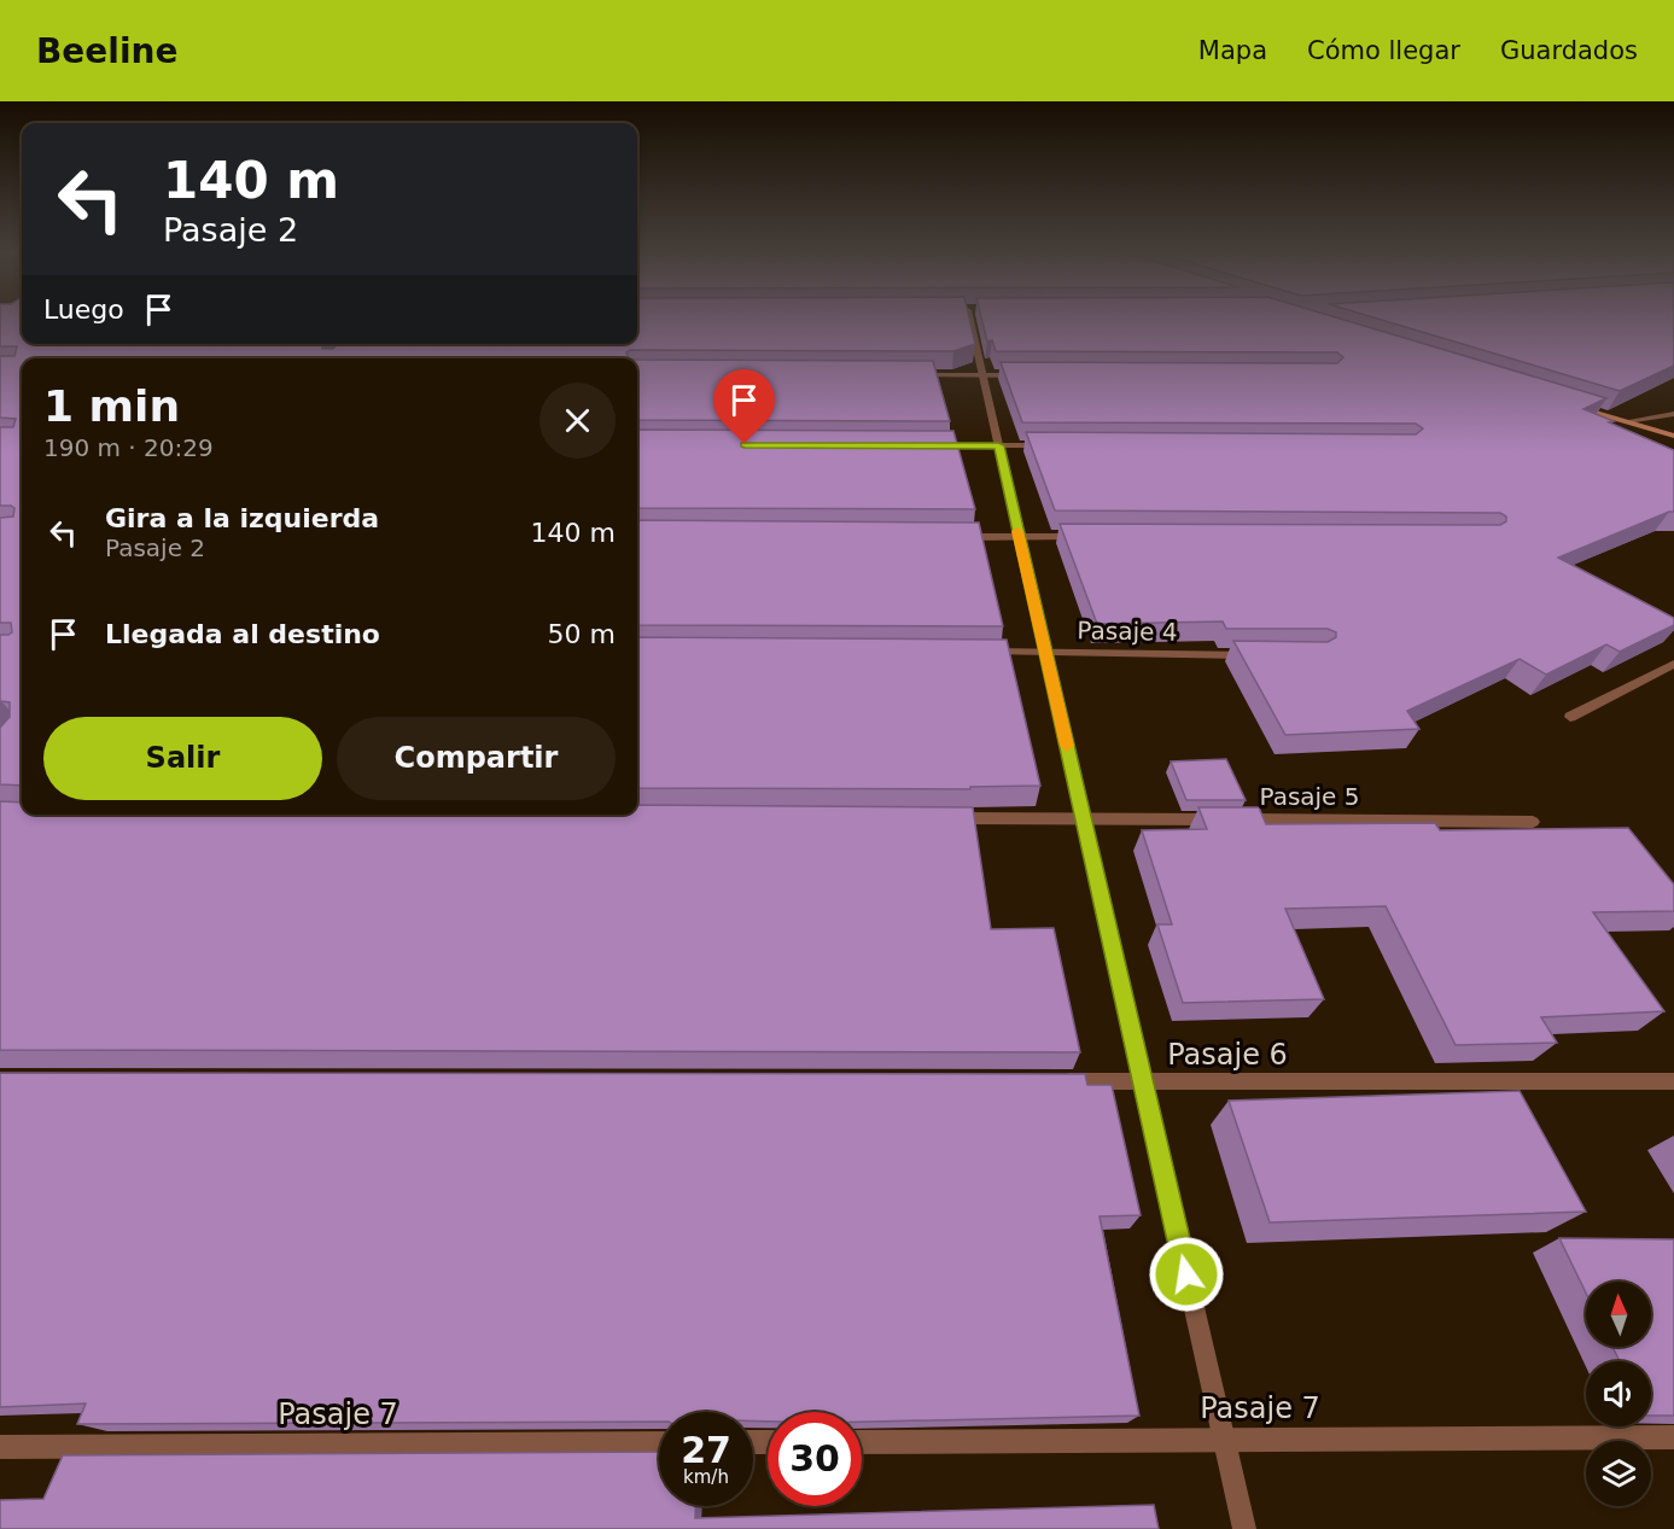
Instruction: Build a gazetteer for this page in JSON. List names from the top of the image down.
{
  "streets": {
    "street": [
      "Pasaje 4",
      "Pasaje 5",
      "Pasaje 6",
      "Pasaje 7"
    ]
  },
  "north": "top",
  "page": {
    "header": "Beeline",
    "nav": ["Mapa", "Cómo llegar", "Guardados"],
    "turn": ["140 m", "Pasaje 2"],
    "then": "Luego",
    "heading": ["1 min", "190 m · 20:29"],
    "list": [
      {
        "name": "Gira a la izquierda",
        "note": "Pasaje 2",
        "value": "140 m"
      },
      {
        "name": "Llegada al destino",
        "value": "50 m"
      }
    ],
    "buttons": ["Salir", "Compartir"],
    "speed": "27 km/h",
    "limit": "30"
  }
}
